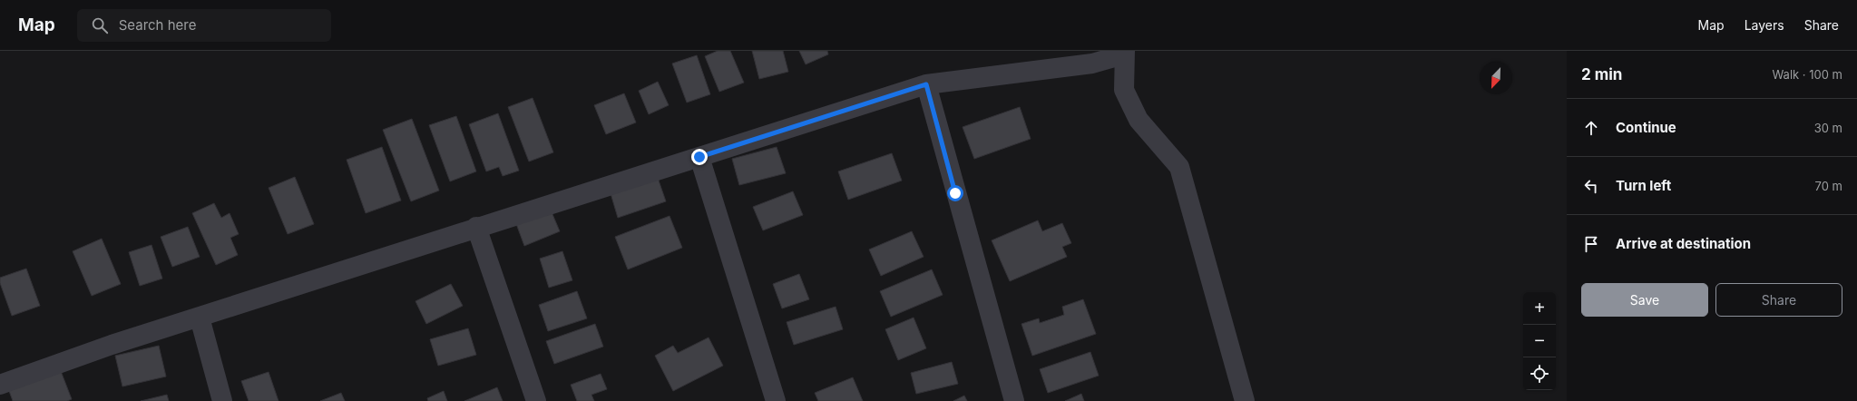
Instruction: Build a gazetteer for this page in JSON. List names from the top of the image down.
{
  "north": "bottom left",
  "page": {
    "header": "Map",
    "search": "Search here",
    "nav": ["Map", "Layers", "Share"],
    "heading": ["2 min", "Walk · 100 m"],
    "list": [
      ["Continue", "30 m"],
      ["Turn left", "70 m"],
      "Arrive at destination"
    ],
    "buttons": ["Save", "Share"],
    "map_buttons": ["+", "−"]
  }
}
